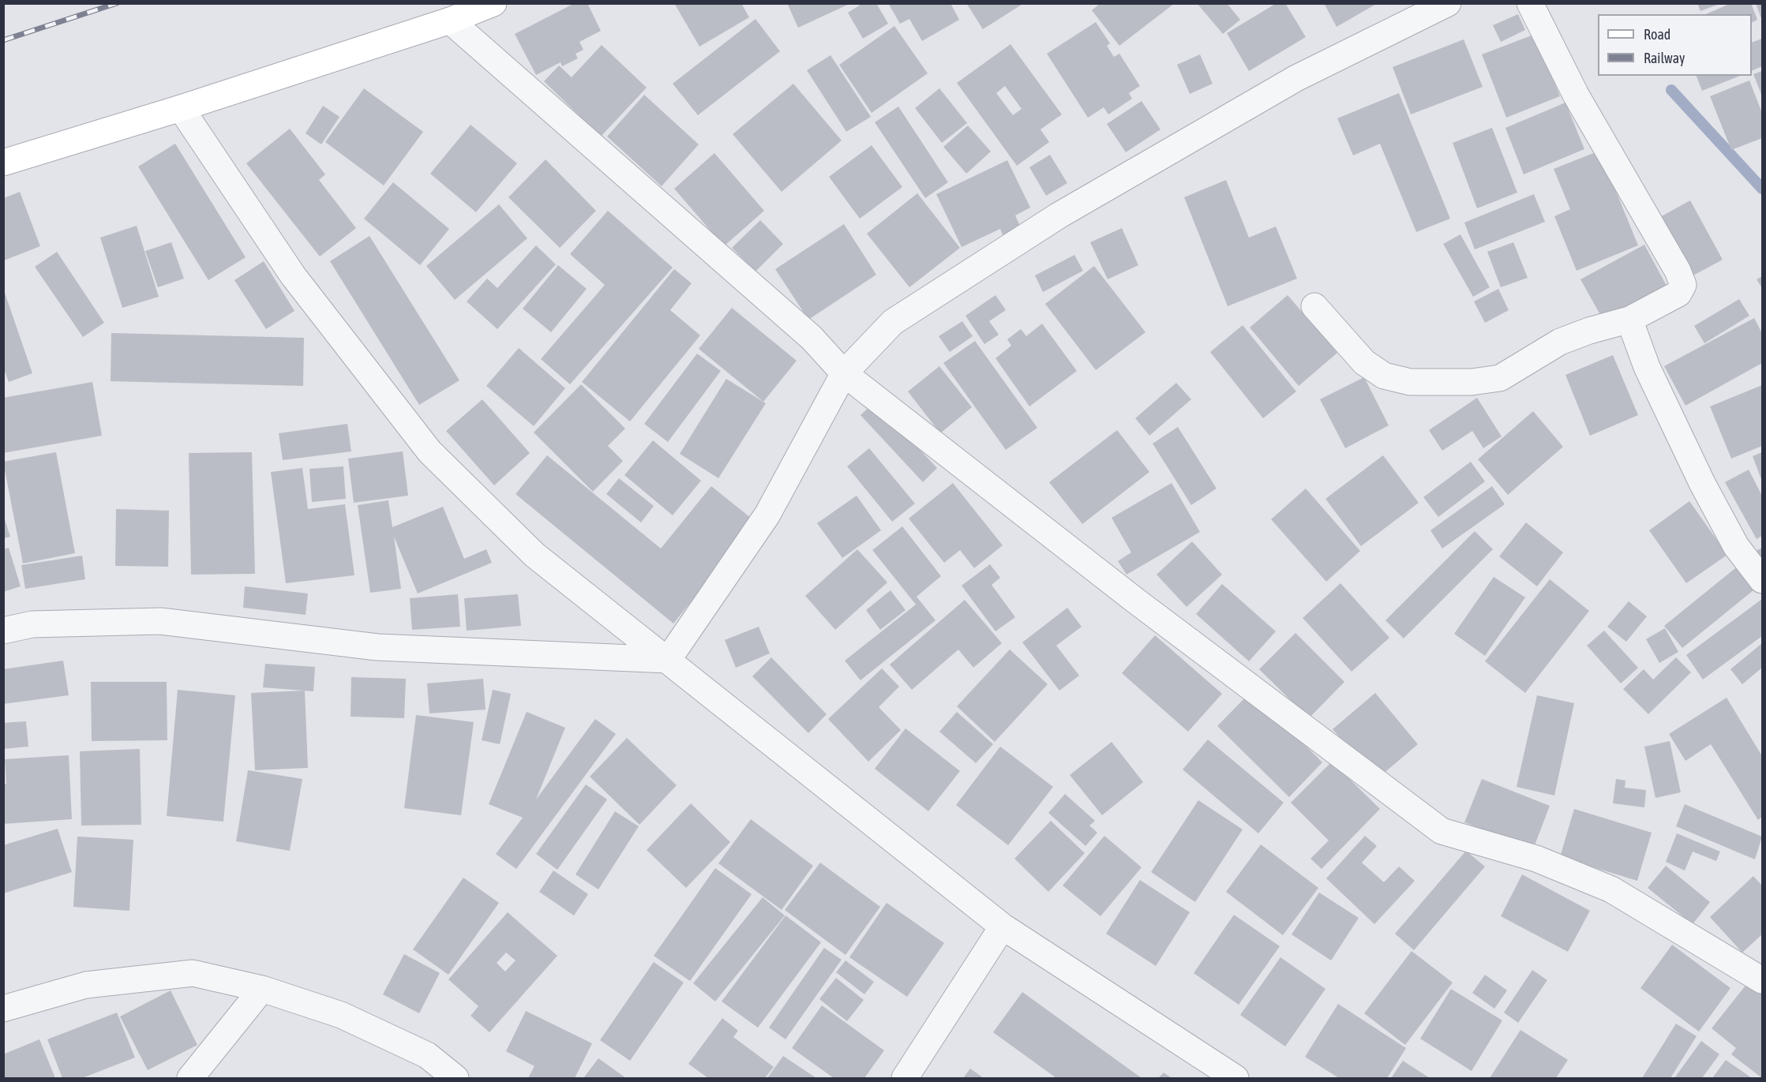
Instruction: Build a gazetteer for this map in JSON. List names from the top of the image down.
{
  "legend": ["Road", "Railway"]
}
